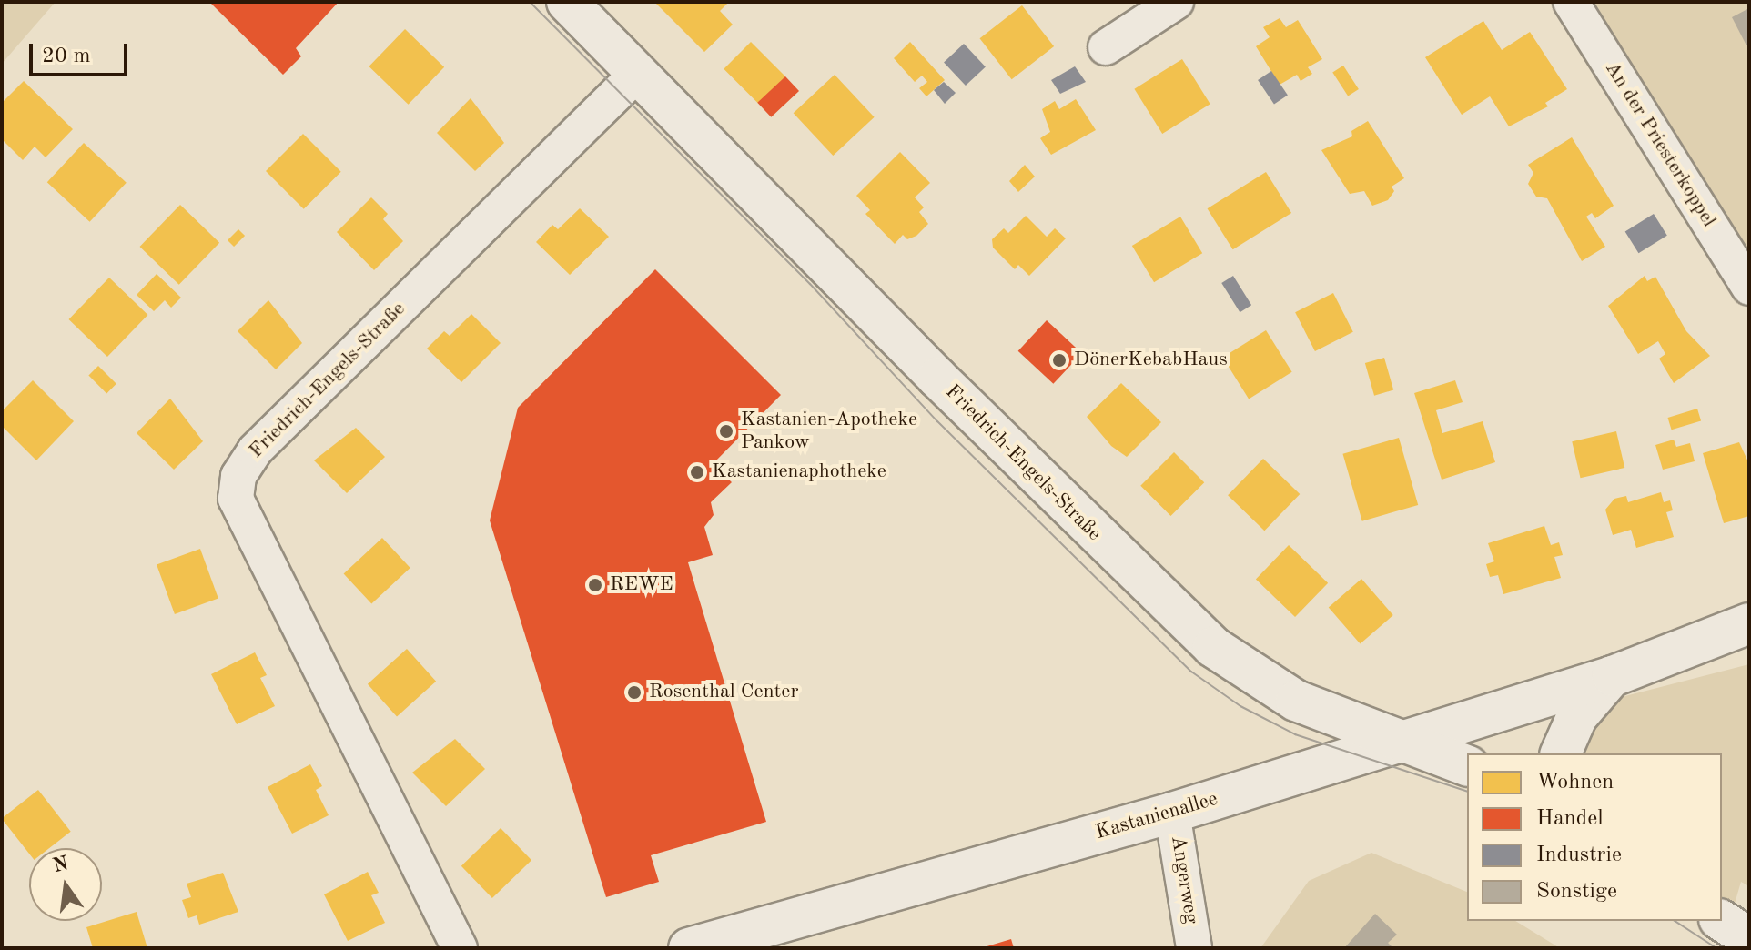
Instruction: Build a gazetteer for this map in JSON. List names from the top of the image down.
{
  "streets": {
    "street": [
      "An der Priesterkoppel",
      "Friedrich-Engels-Straße",
      "Kastanienallee",
      "Angerweg"
    ]
  },
  "crossings": [
    ["Friedrich-Engels-Straße", "Kastanienallee"],
    ["Kastanienallee", "Angerweg"]
  ],
  "places": [
    "DönerKebabHaus",
    "Kastanien-Apotheke Pankow",
    "Kastanienaphotheke",
    "REWE",
    "Rosenthal Center"
  ],
  "legend": [
    "Wohnen",
    "Handel",
    "Industrie",
    "Sonstige"
  ],
  "scale_bar": "20 m",
  "north": "top"
}
